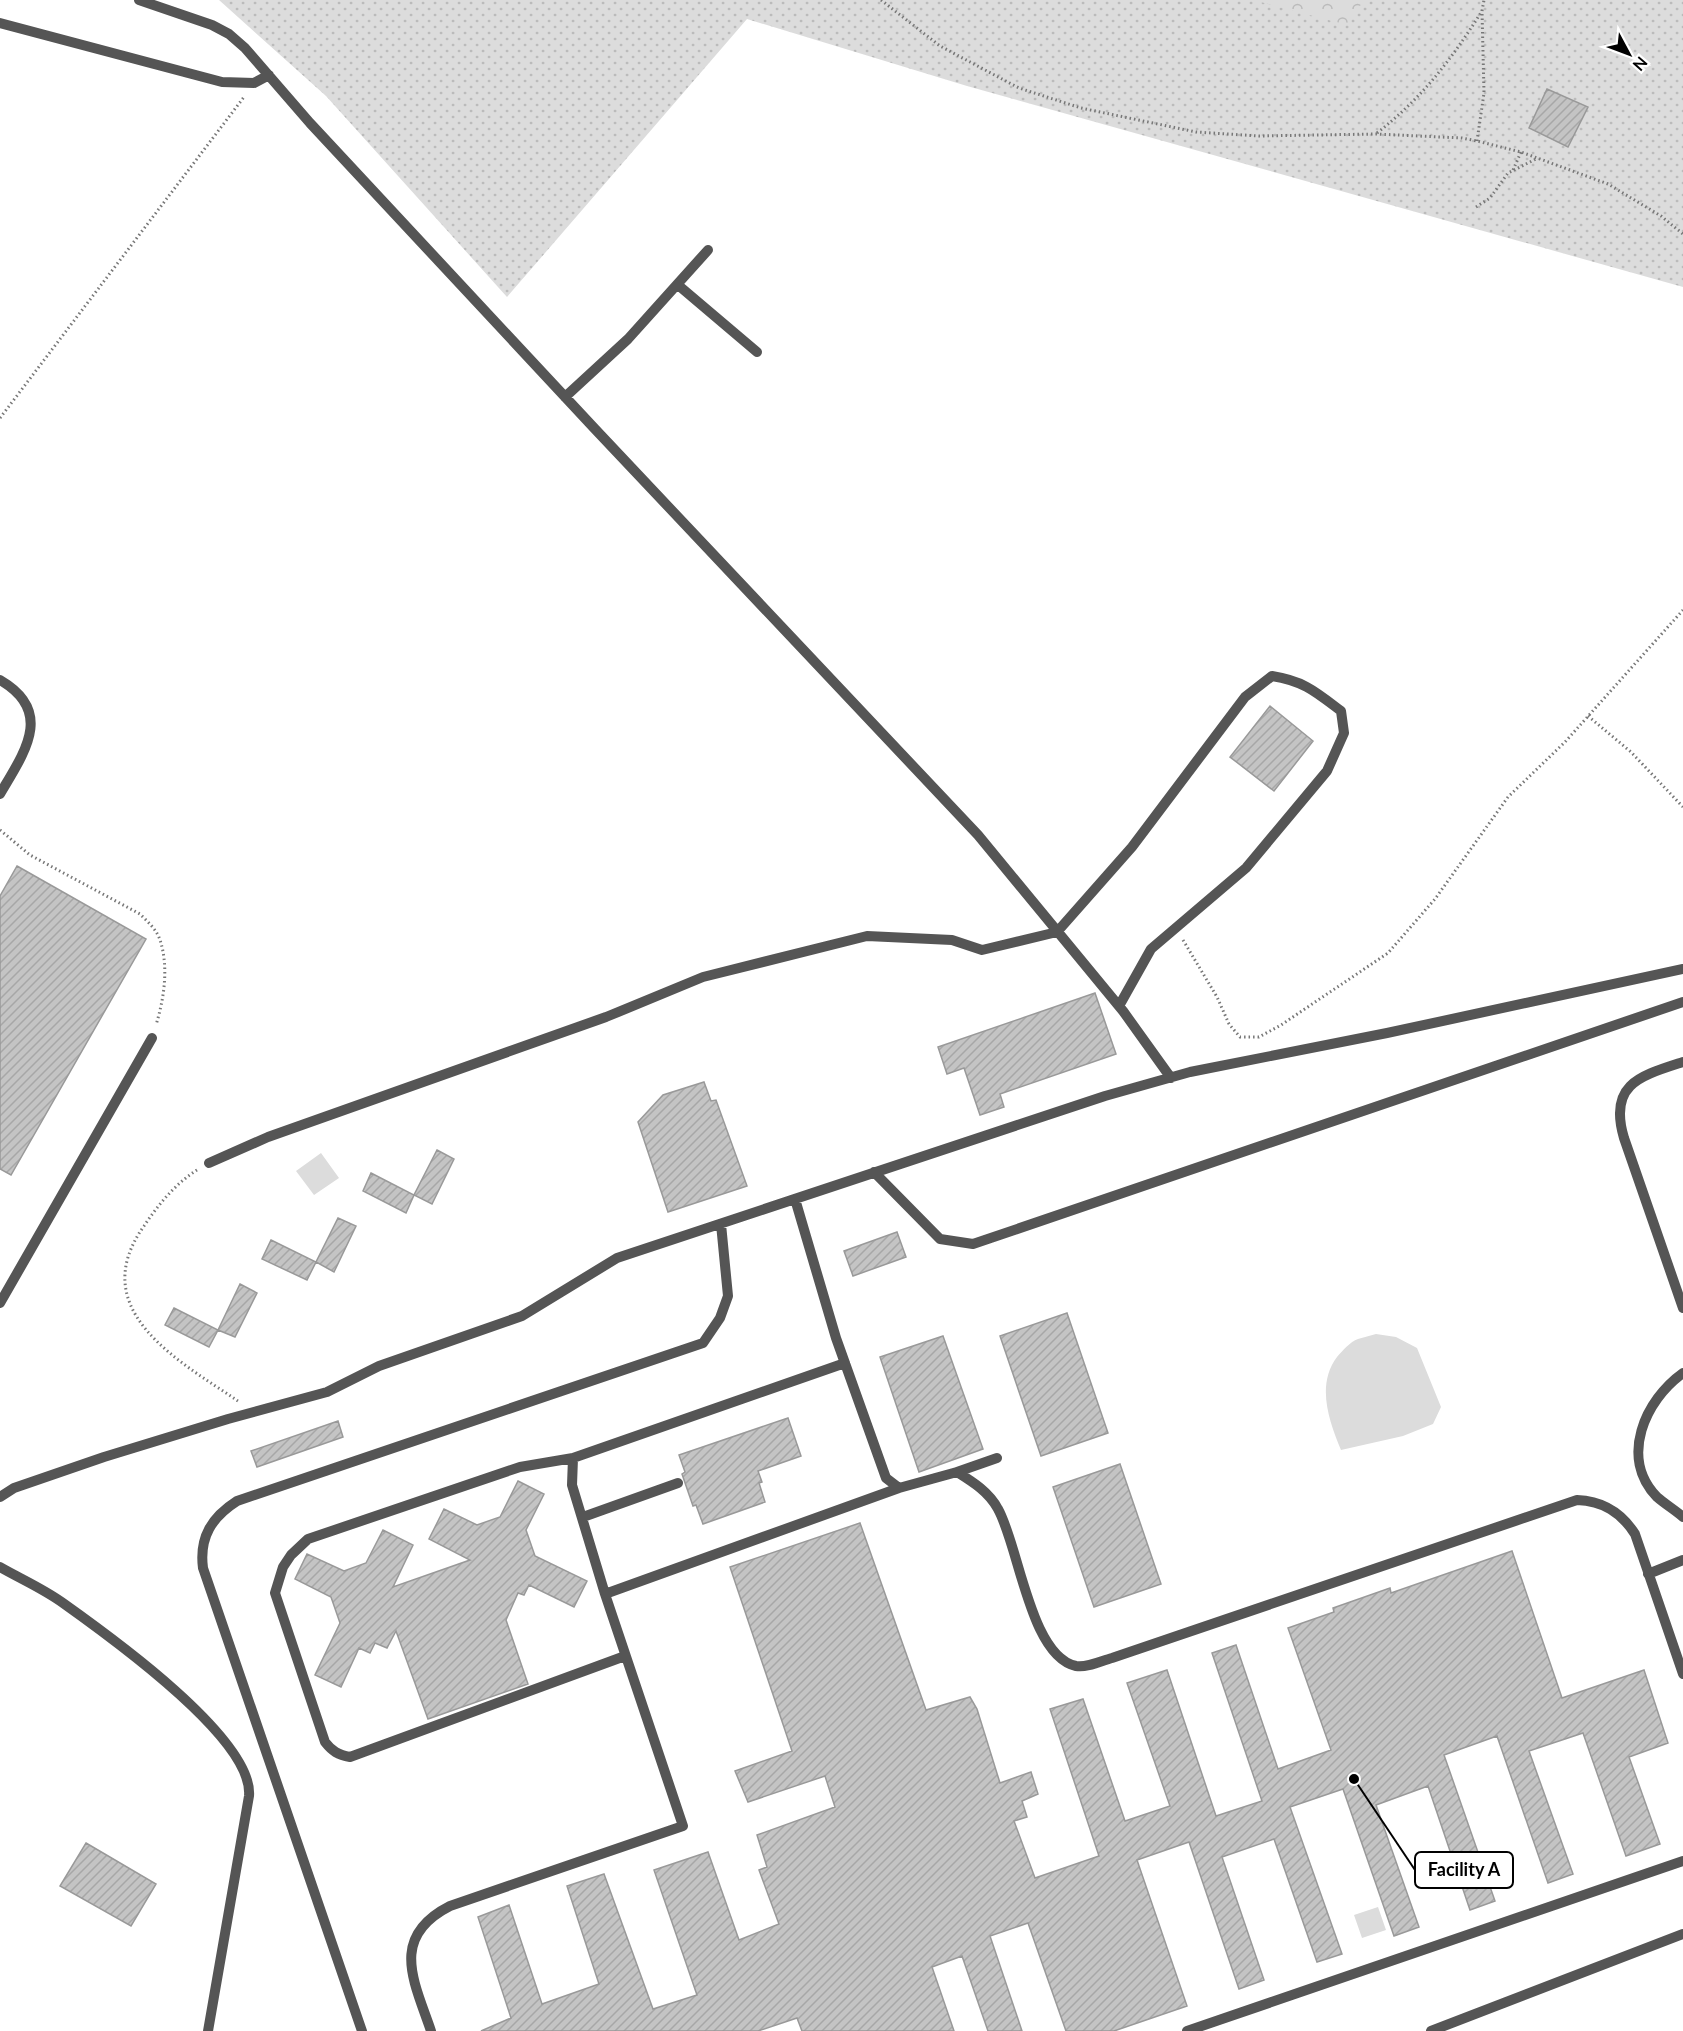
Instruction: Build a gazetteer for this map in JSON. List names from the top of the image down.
{
  "places": ["Facility A"],
  "north": "bottom right"
}
